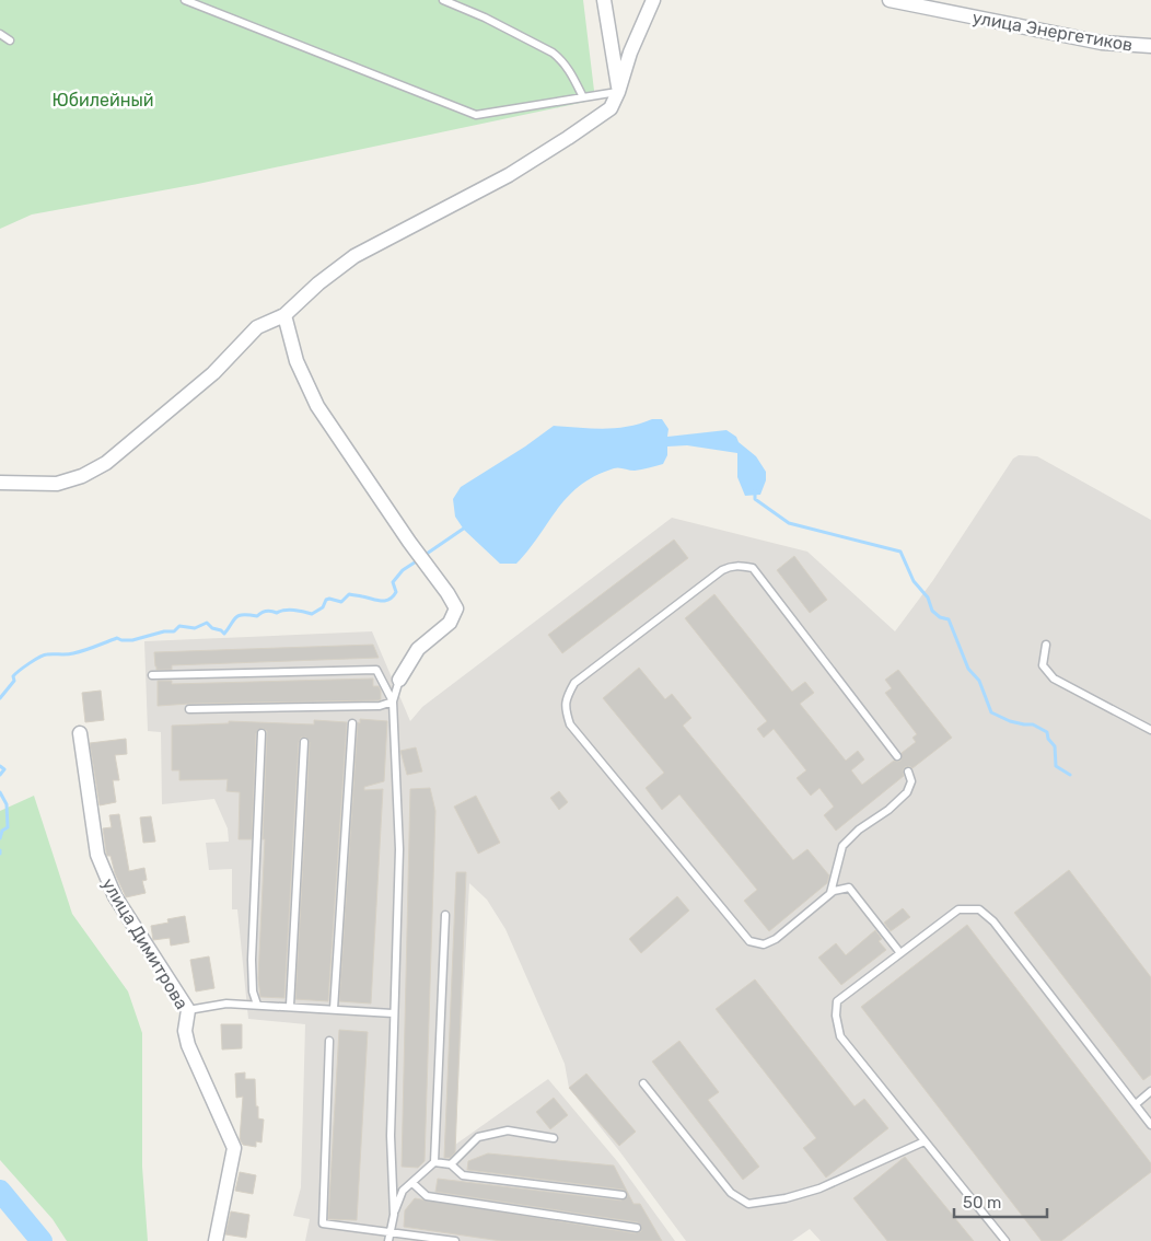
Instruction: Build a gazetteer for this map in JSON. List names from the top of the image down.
{
  "streets": {
    "street": ["улица Энергетиков", "улица Димитрова"]
  },
  "parks": ["Юбилейный"],
  "scale_bar": "50 m"
}
